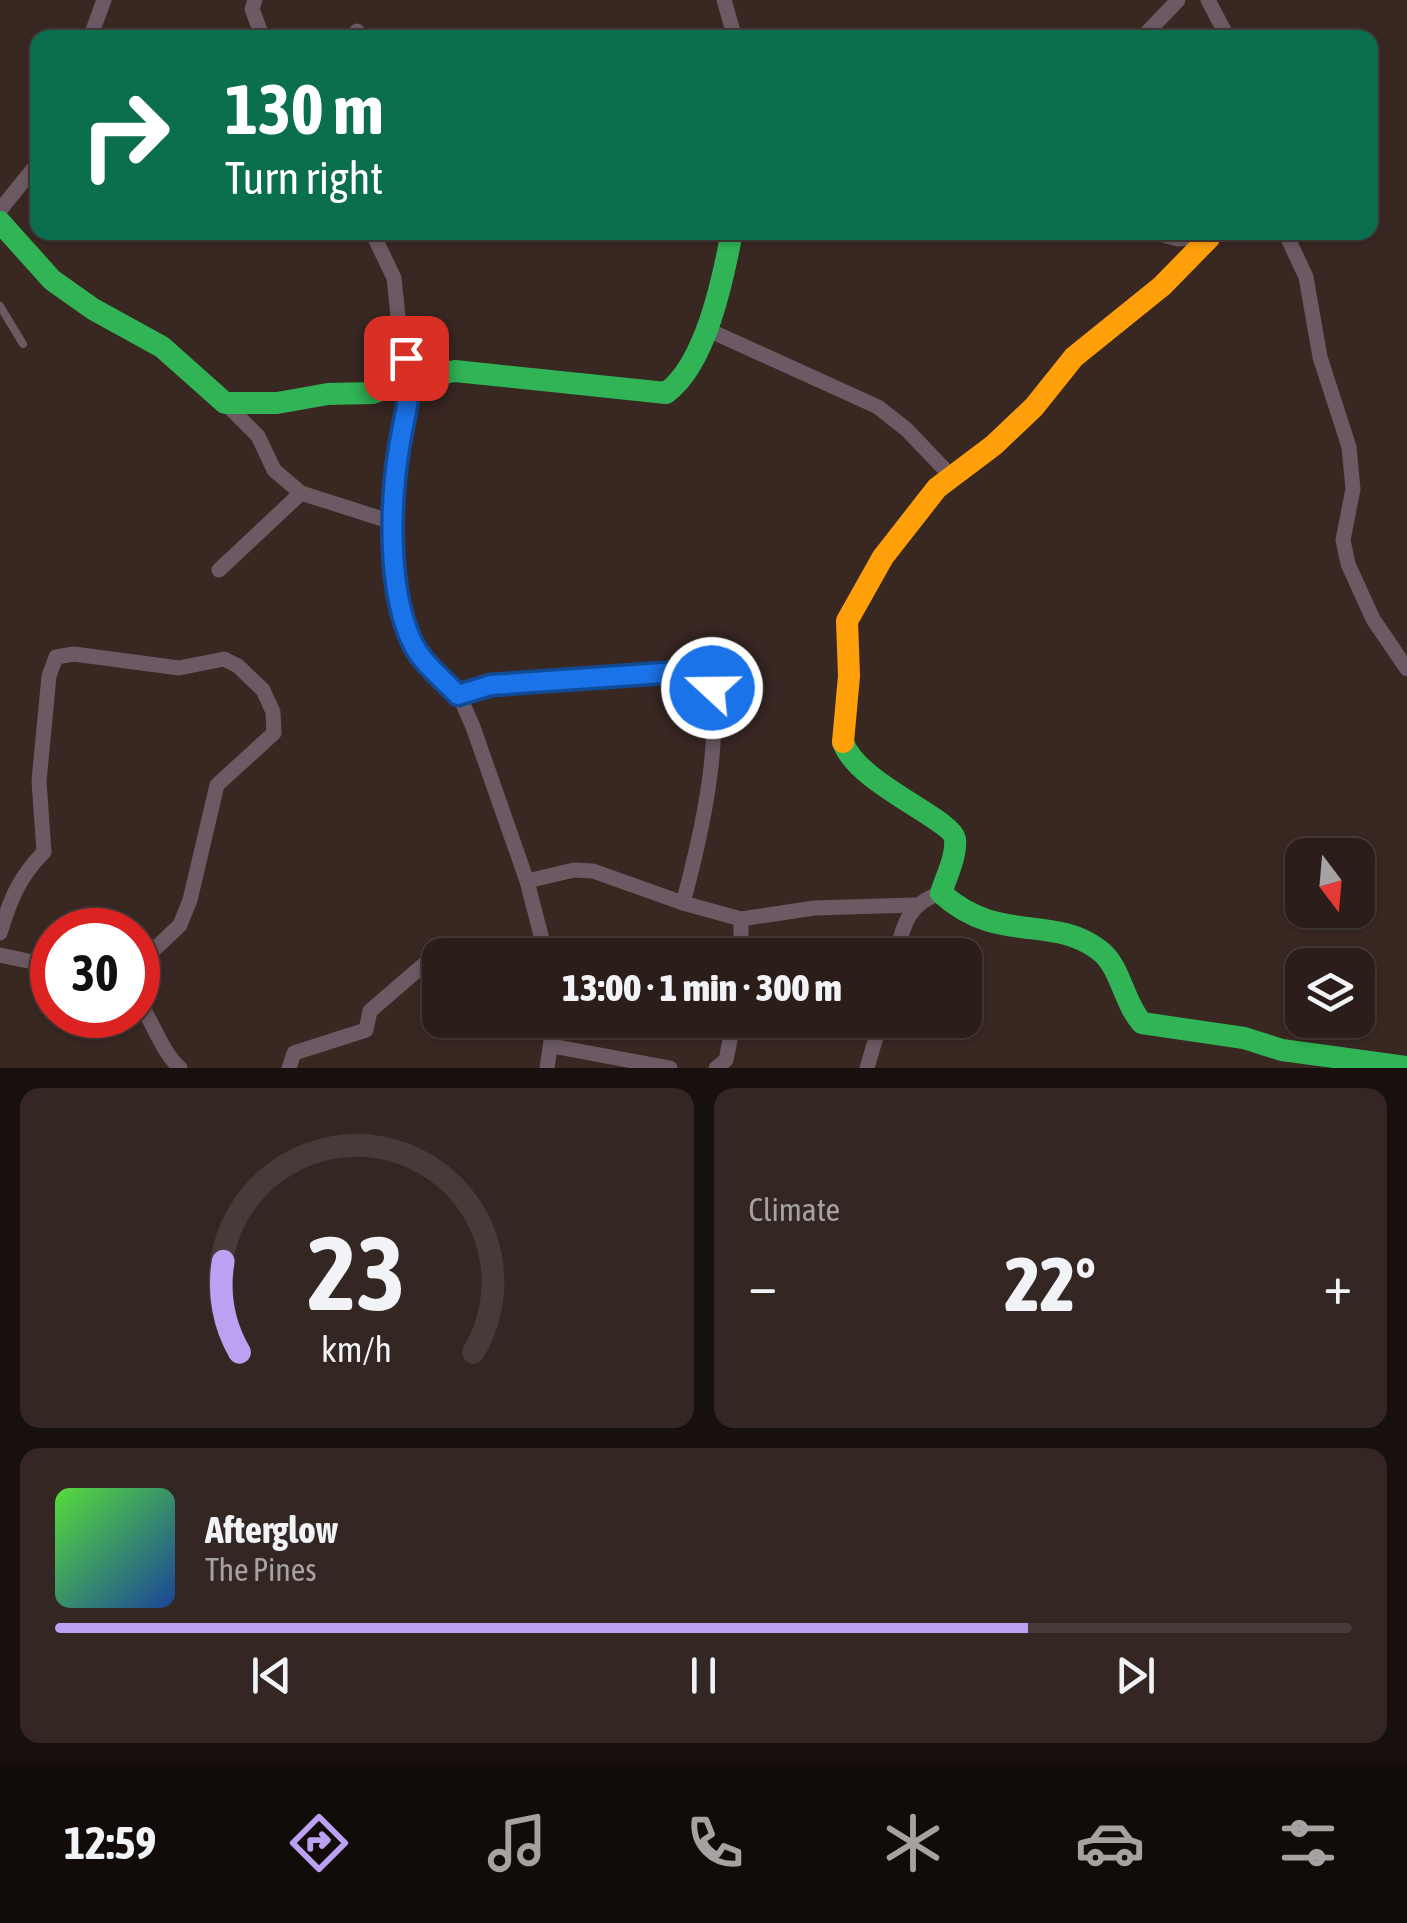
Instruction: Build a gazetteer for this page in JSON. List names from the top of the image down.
{
  "north": "bottom",
  "page": {
    "turn": ["130 m", "Turn right"],
    "limit": "30",
    "trip": "13:00 · 1 min · 300 m",
    "tile": "Climate",
    "heat": ["−", "22°", "+"],
    "song": ["Afterglow", "The Pines"],
    "tabs": "12:59",
    "gauge": ["23", "km/h"]
  }
}
